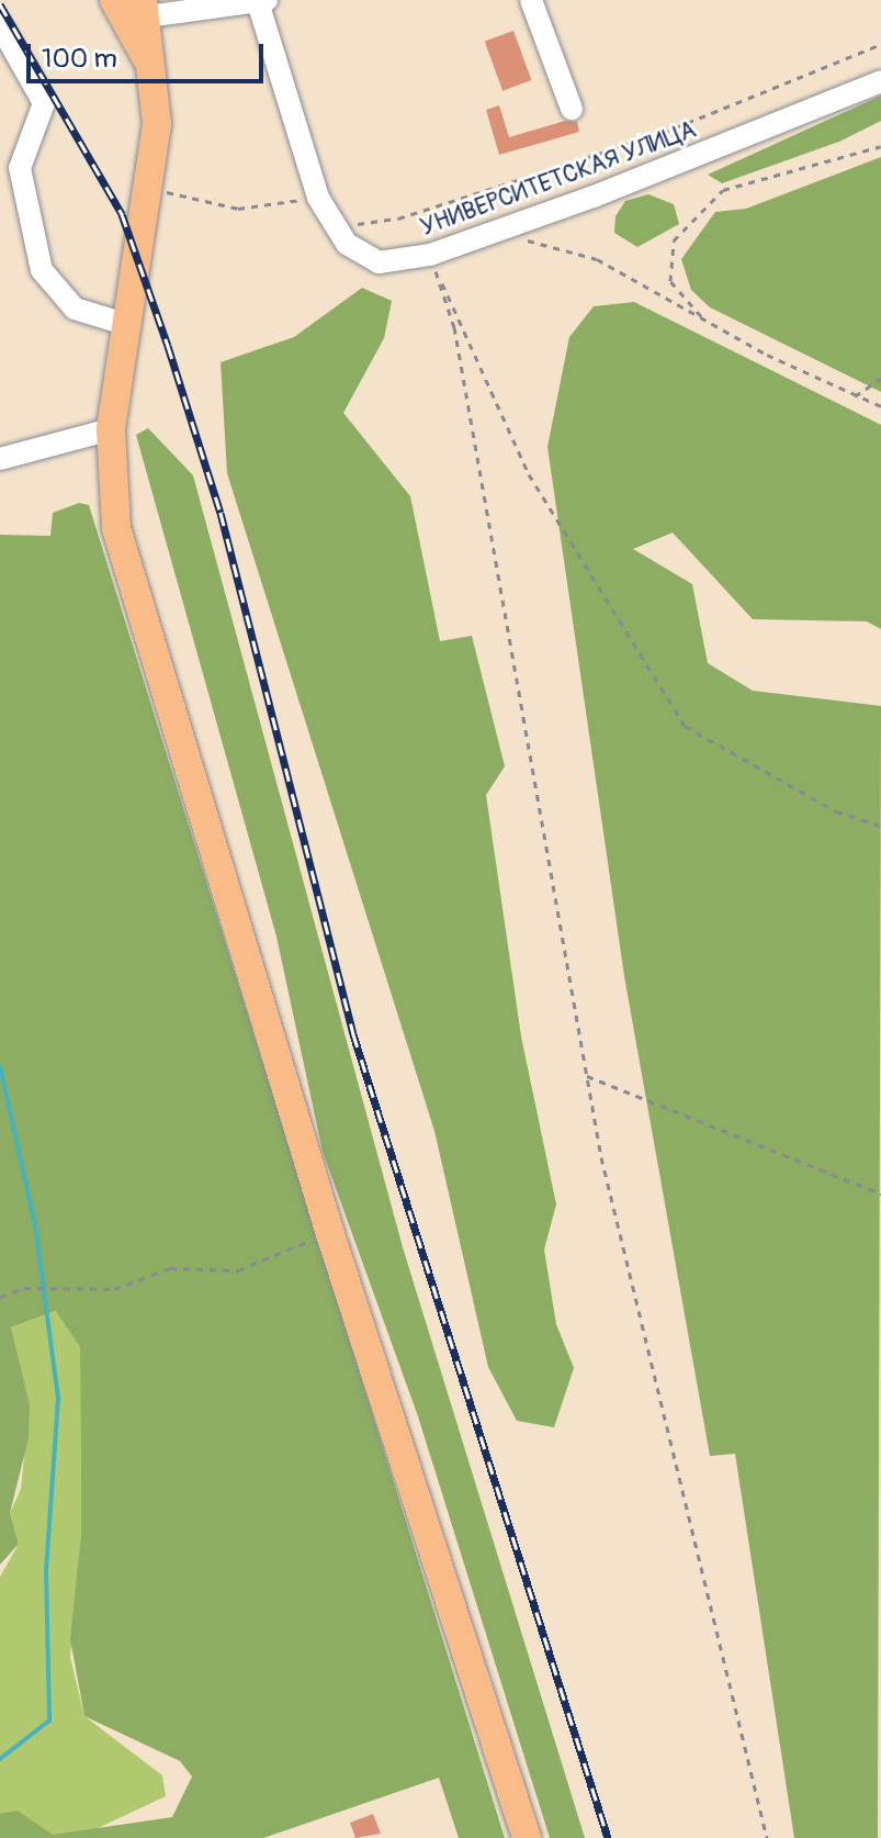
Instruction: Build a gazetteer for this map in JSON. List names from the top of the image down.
{
  "streets": {
    "street": ["УНИВЕРСИТЕТСКАЯ УЛИЦА"]
  },
  "scale_bar": "100 m"
}
